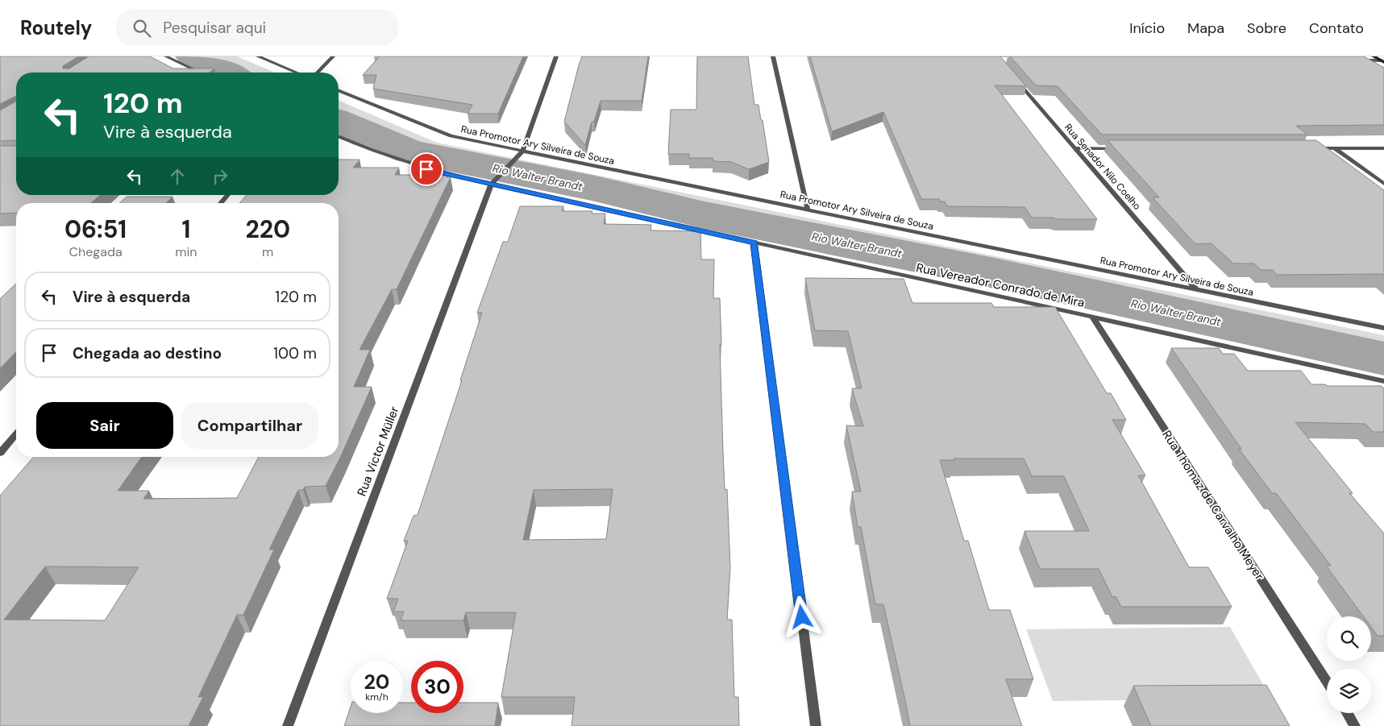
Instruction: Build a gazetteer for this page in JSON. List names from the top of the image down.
{
  "streets": {
    "street": [
      "Rua Promotor Ary Silveira de Souza",
      "Rua Senador Nilo Coelho",
      "Rua Vereador Conrado de Mira",
      "Rua Victor Müller",
      "Rua Thomaz de Carvalho Meyer"
    ]
  },
  "crossings": [
    ["Rua Promotor Ary Silveira de Souza", "Rua Senador Nilo Coelho"],
    ["Rua Vereador Conrado de Mira", "Rua Victor Müller"],
    ["Rua Vereador Conrado de Mira", "Rua Thomaz de Carvalho Meyer"]
  ],
  "water": ["Rio Walter Brandt"],
  "page": {
    "header": "Routely",
    "search": "Pesquisar aqui",
    "nav": [
      "Início",
      "Mapa",
      "Sobre",
      "Contato"
    ],
    "turn": ["120 m", "Vire à esquerda"],
    "eta": [
      "06:51",
      "Chegada",
      "1",
      "min",
      "220",
      "m"
    ],
    "list": [
      {
        "name": "Vire à esquerda",
        "value": "120 m"
      },
      {
        "name": "Chegada ao destino",
        "value": "100 m"
      }
    ],
    "buttons": ["Sair", "Compartilhar"],
    "speed": "20 km/h",
    "limit": "30"
  }
}
